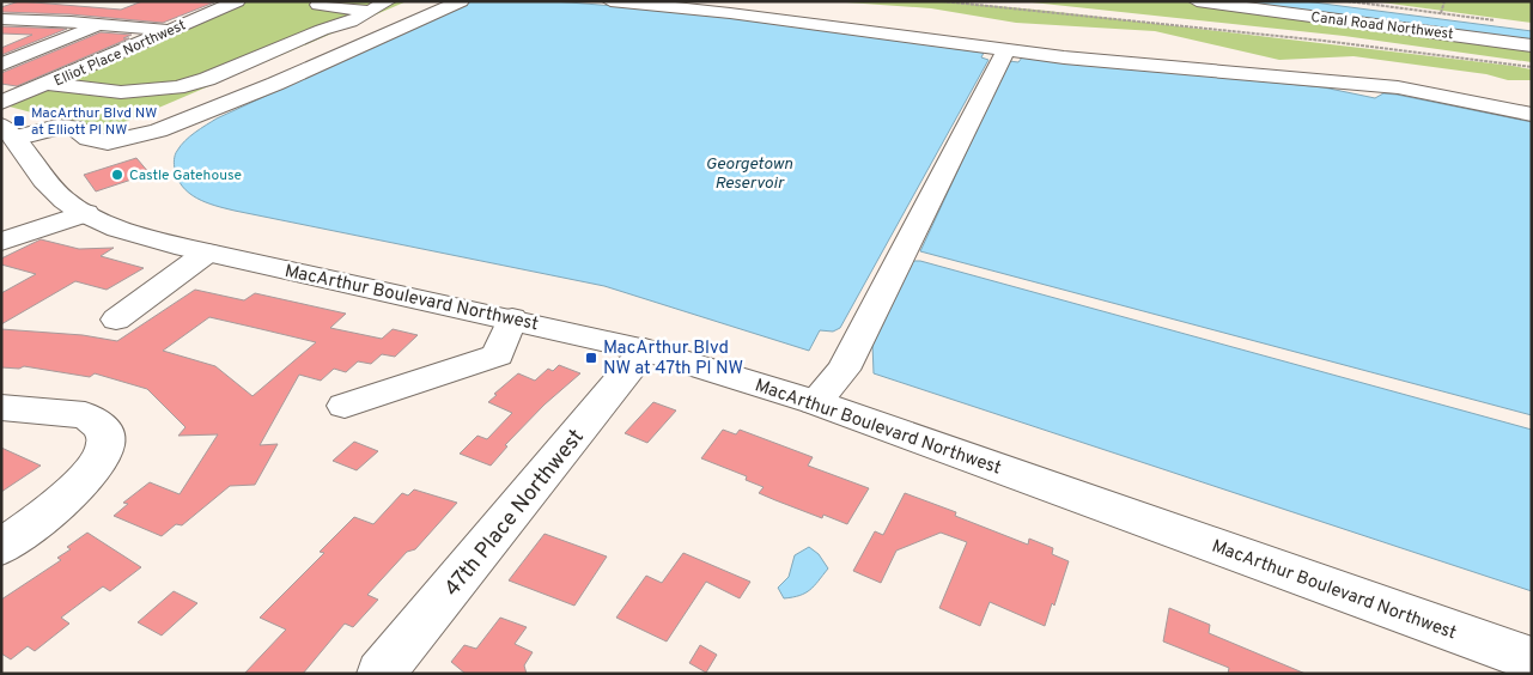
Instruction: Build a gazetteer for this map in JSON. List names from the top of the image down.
{
  "streets": {
    "main road": [
      "Canal Road Northwest",
      "Elliot Place Northwest",
      "MacArthur Boulevard Northwest",
      "47th Place Northwest"
    ]
  },
  "crossings": [
    ["MacArthur Boulevard Northwest", "47th Place Northwest"]
  ],
  "water": ["Georgetown Reservoir"],
  "places": {
    "transit": ["MacArthur Blvd NW at Elliott Pl NW", "MacArthur Blvd NW at 47th Pl NW"],
    "other": ["Castle Gatehouse"]
  }
}
